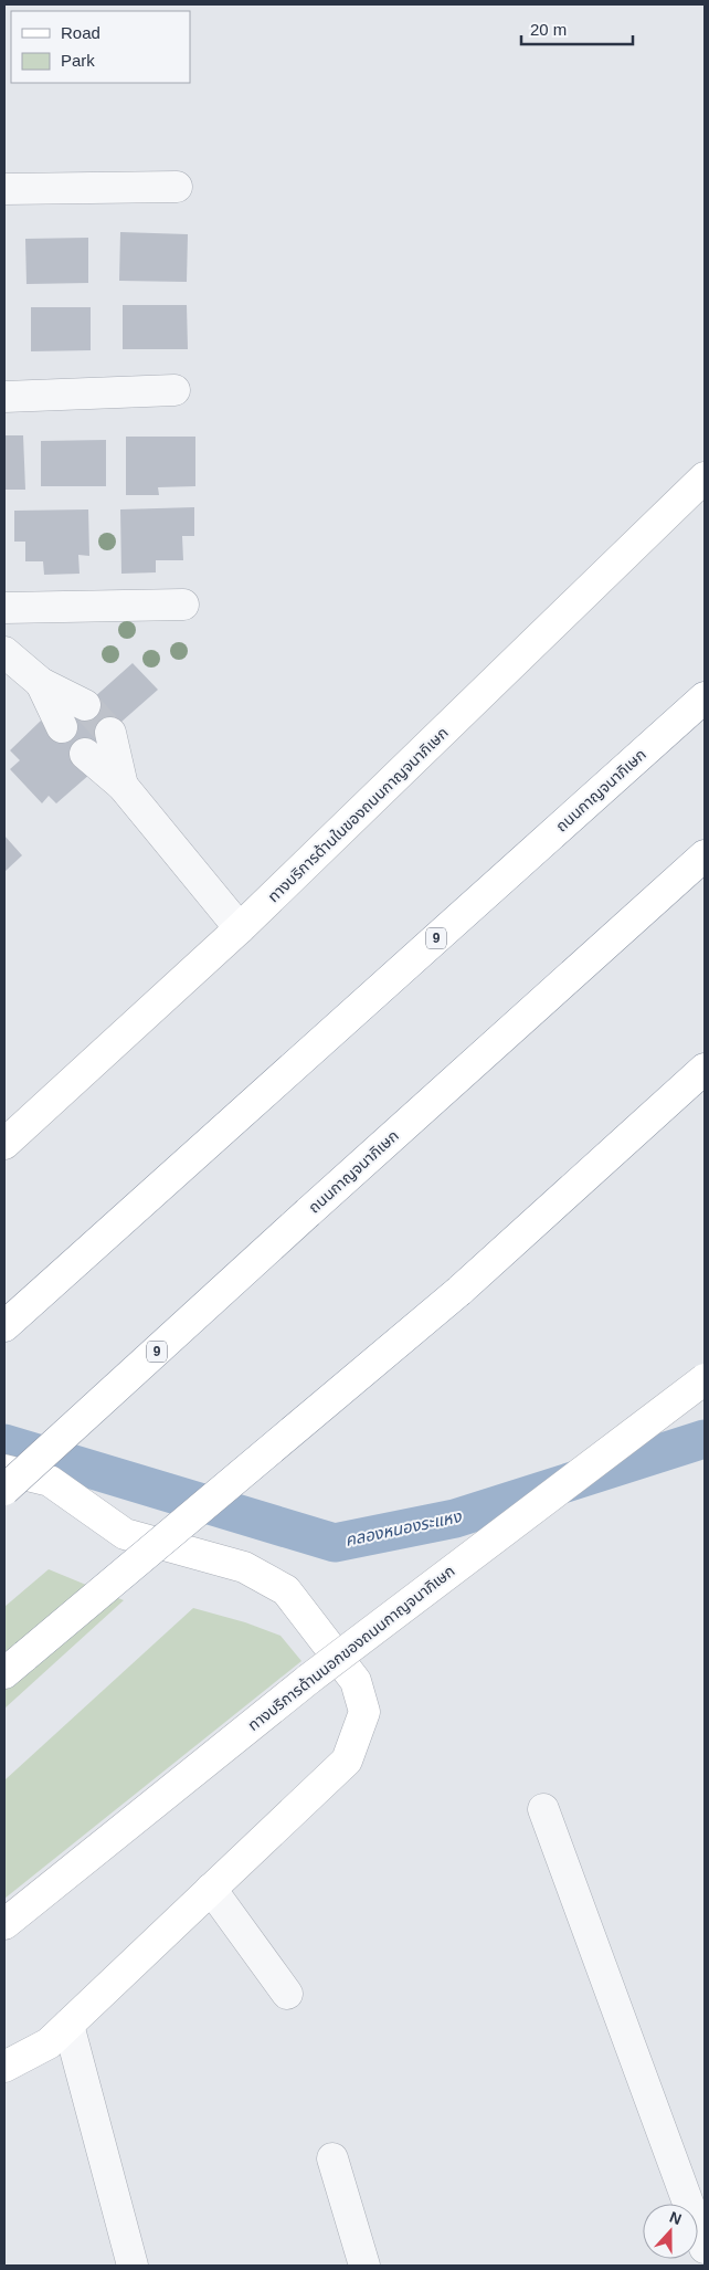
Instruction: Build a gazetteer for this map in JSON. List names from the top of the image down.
{
  "streets": {
    "main road": [
      "ถนนกาญจนาภิเษก",
      "ทางบริการด้านในของถนนกาญจนาภิเษก",
      "9",
      "ทางบริการด้านนอกของถนนกาญจนาภิเษก"
    ]
  },
  "water": ["คลองหนองระแหง"],
  "legend": ["Road", "Park"],
  "scale_bar": "20 m",
  "north": "top"
}
